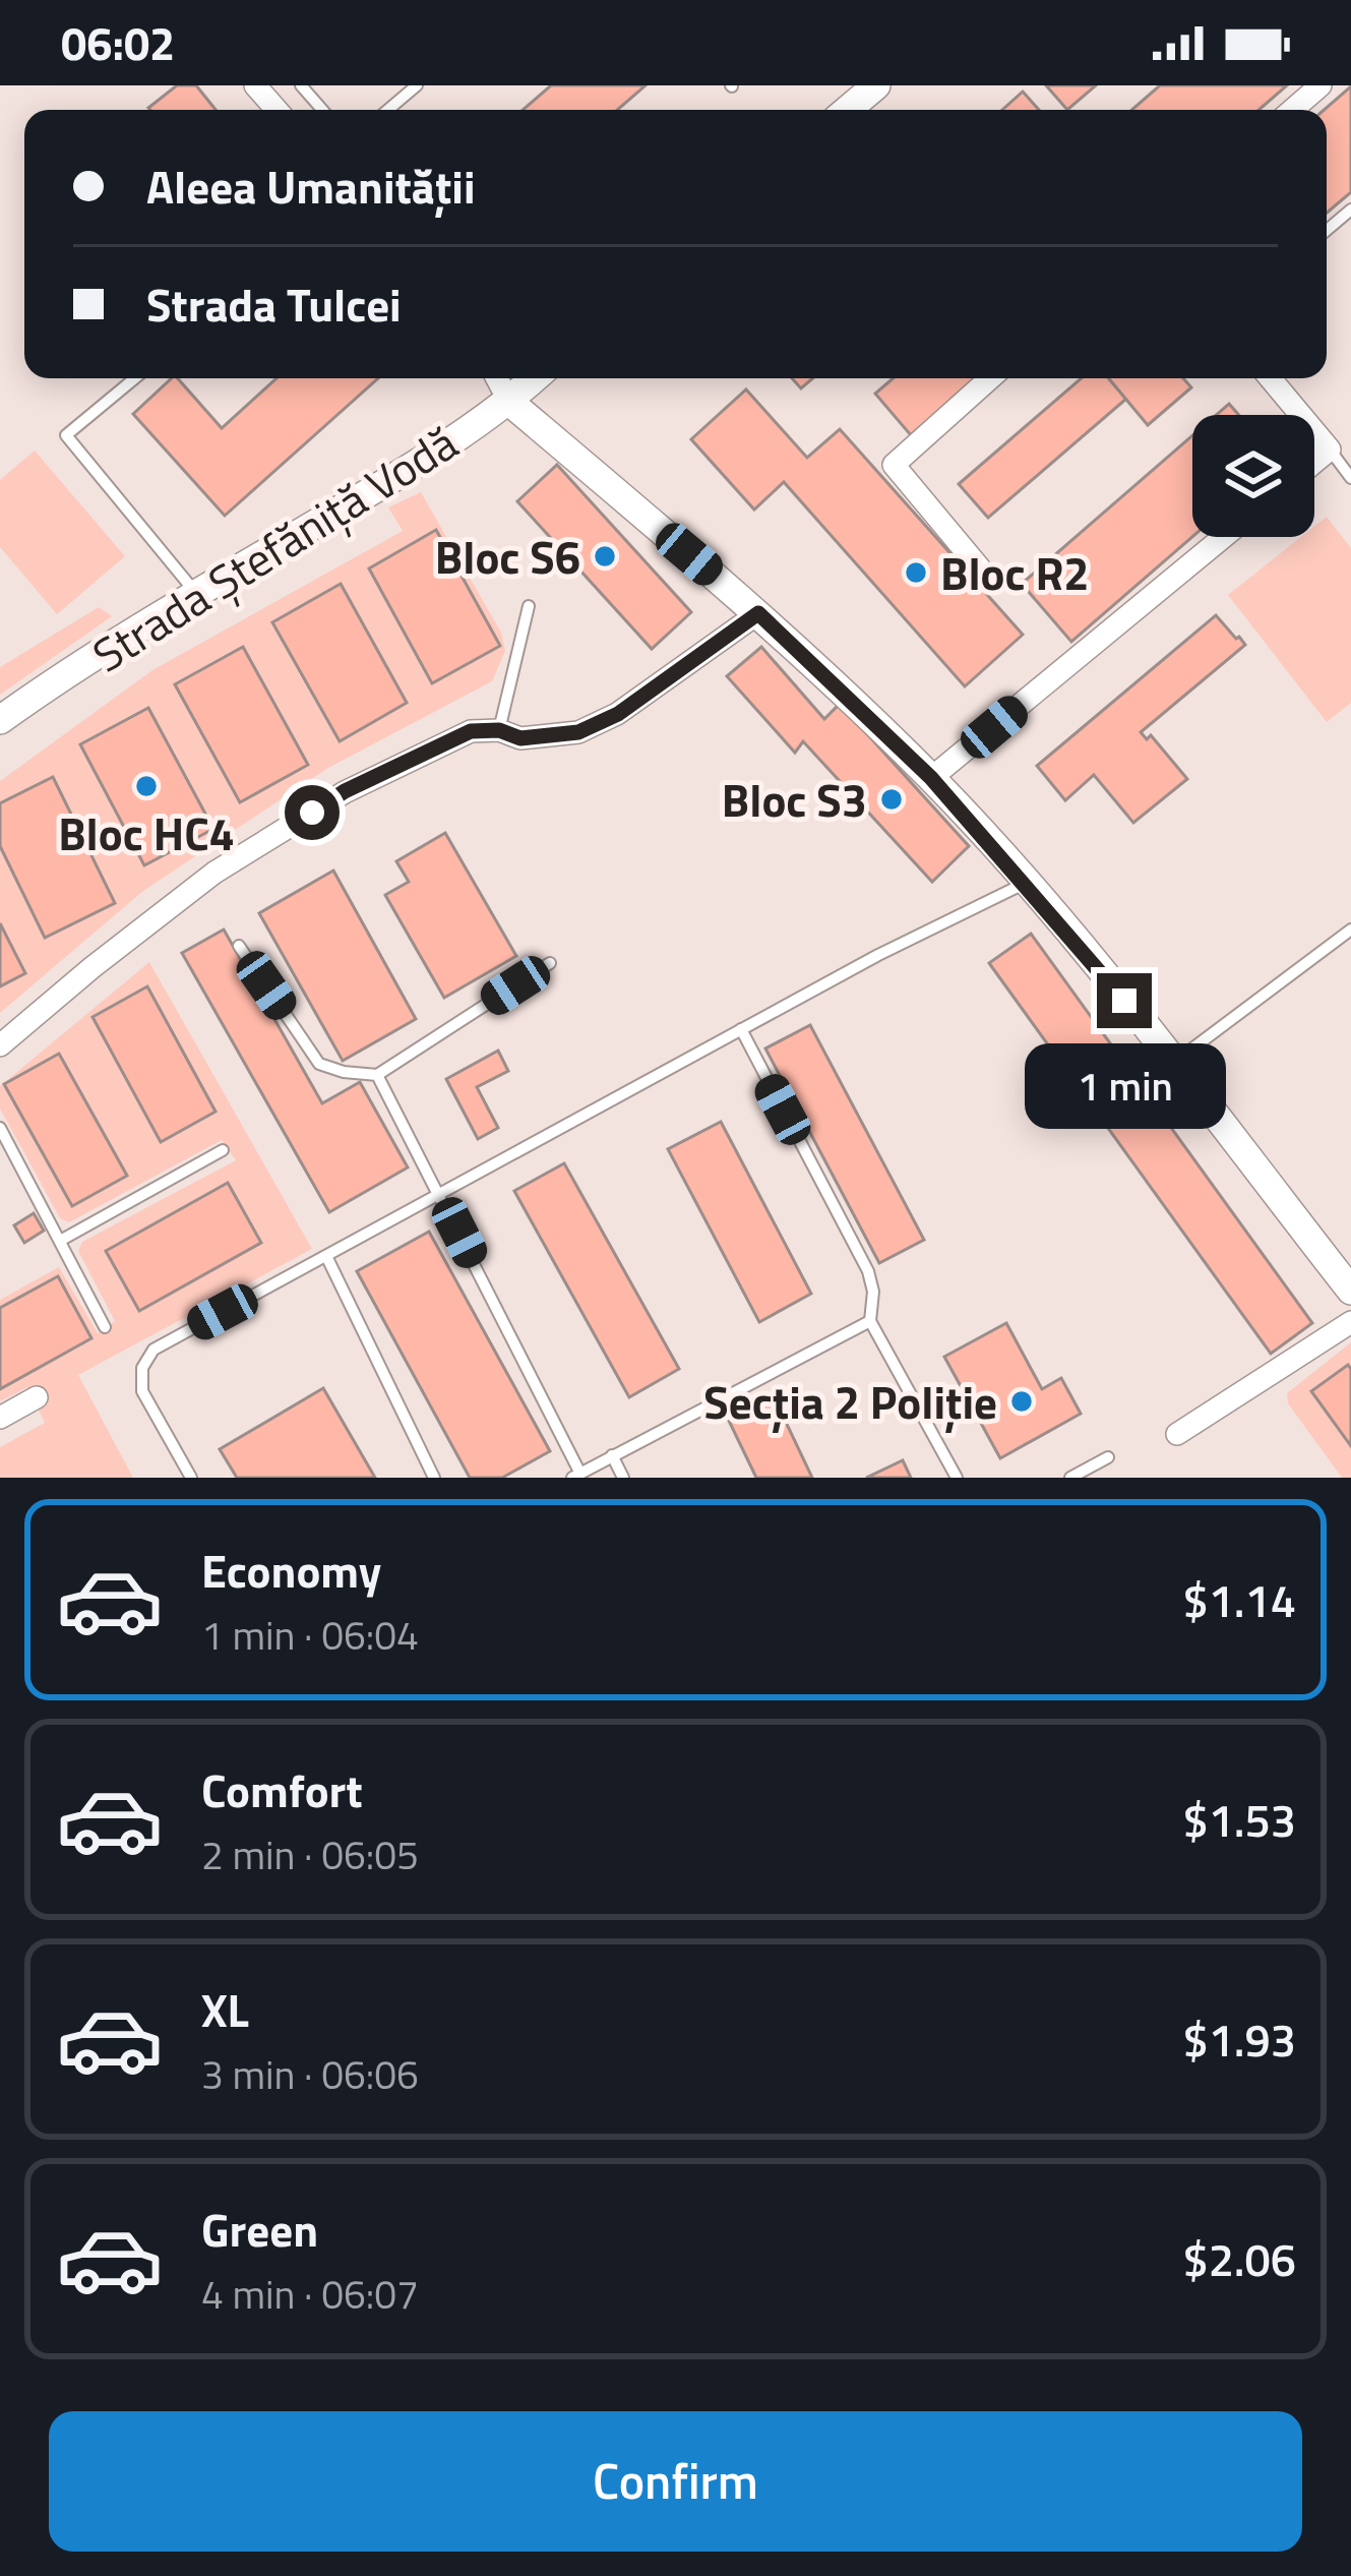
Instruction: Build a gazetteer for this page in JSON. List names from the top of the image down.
{
  "streets": {
    "street": ["Strada Ștefăniță Vodă"]
  },
  "places": [
    "Bloc S6",
    "Bloc R2",
    "Bloc HC4",
    "Bloc S3",
    "Secția 2 Poliție"
  ],
  "page": {
    "status": "06:02",
    "banner": ["Aleea Umanității", "Strada Tulcei"],
    "bubble": "1 min",
    "list": [
      {
        "name": "Economy",
        "note": "1 min · 06:04",
        "value": "$1.14"
      },
      {
        "name": "Comfort",
        "note": "2 min · 06:05",
        "value": "$1.53"
      },
      {
        "name": "XL",
        "note": "3 min · 06:06",
        "value": "$1.93"
      },
      {
        "name": "Green",
        "note": "4 min · 06:07",
        "value": "$2.06"
      }
    ],
    "buttons": "Confirm"
  }
}
